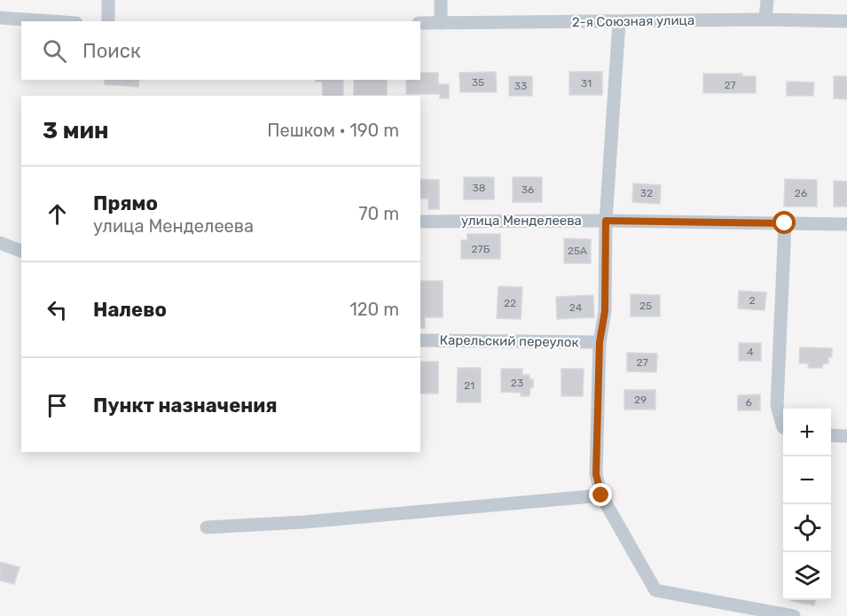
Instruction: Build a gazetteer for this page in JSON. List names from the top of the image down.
{
  "streets": {
    "street": ["2-я Союзная улица", "улица Менделеева", "Карельский переулок"]
  },
  "house_numbers": [
    "35",
    "31",
    "27",
    "33",
    "38",
    "36",
    "32",
    "26",
    "27Б",
    "25А",
    "2",
    "22",
    "25",
    "24",
    "4",
    "27",
    "23",
    "21",
    "29",
    "6"
  ],
  "page": {
    "search": "Поиск",
    "heading": ["3 мин", "Пешком · 190 m"],
    "list": [
      ["Прямо", "улица Менделеева", "70 m"],
      ["Налево", "120 m"],
      "Пункт назначения"
    ],
    "map_buttons": ["+", "−"]
  }
}
